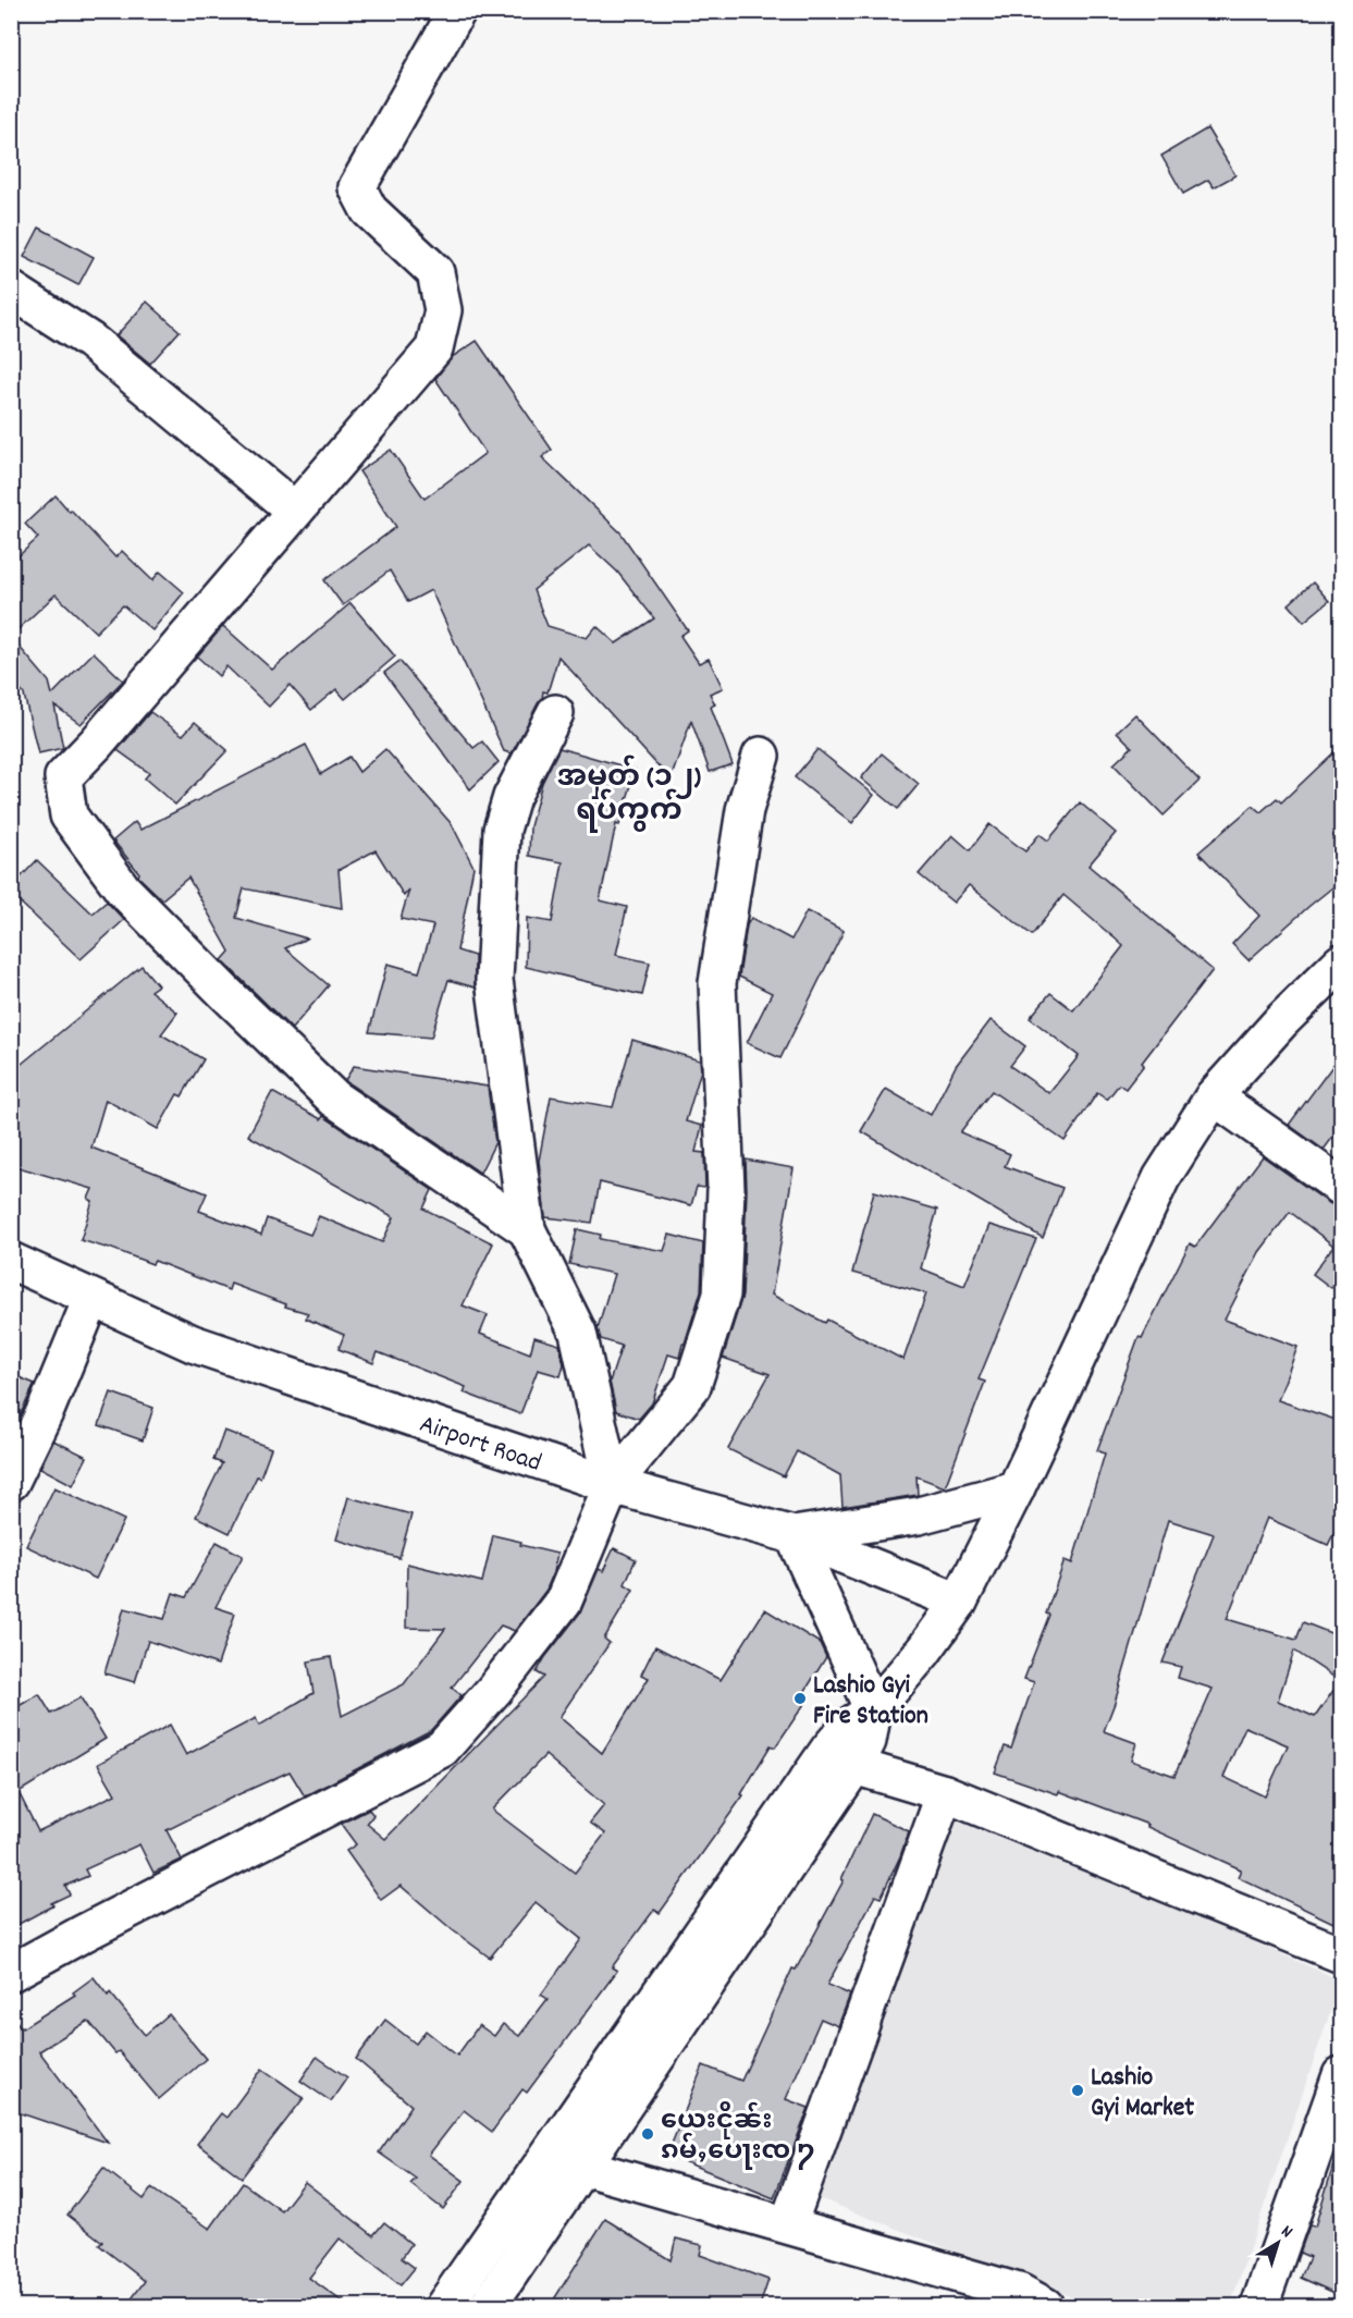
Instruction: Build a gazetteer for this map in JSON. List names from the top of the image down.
{
  "streets": {
    "street": ["Airport Road"]
  },
  "districts": ["အမှတ် (၁၂) ရပ်ကွက်"],
  "places": ["Lashio Gyi Fire Station", "Lashio Gyi Market", "ယေးငိုၼ်း ၵမ်ႇပေႃးၸ ႒"],
  "north": "top right"
}
